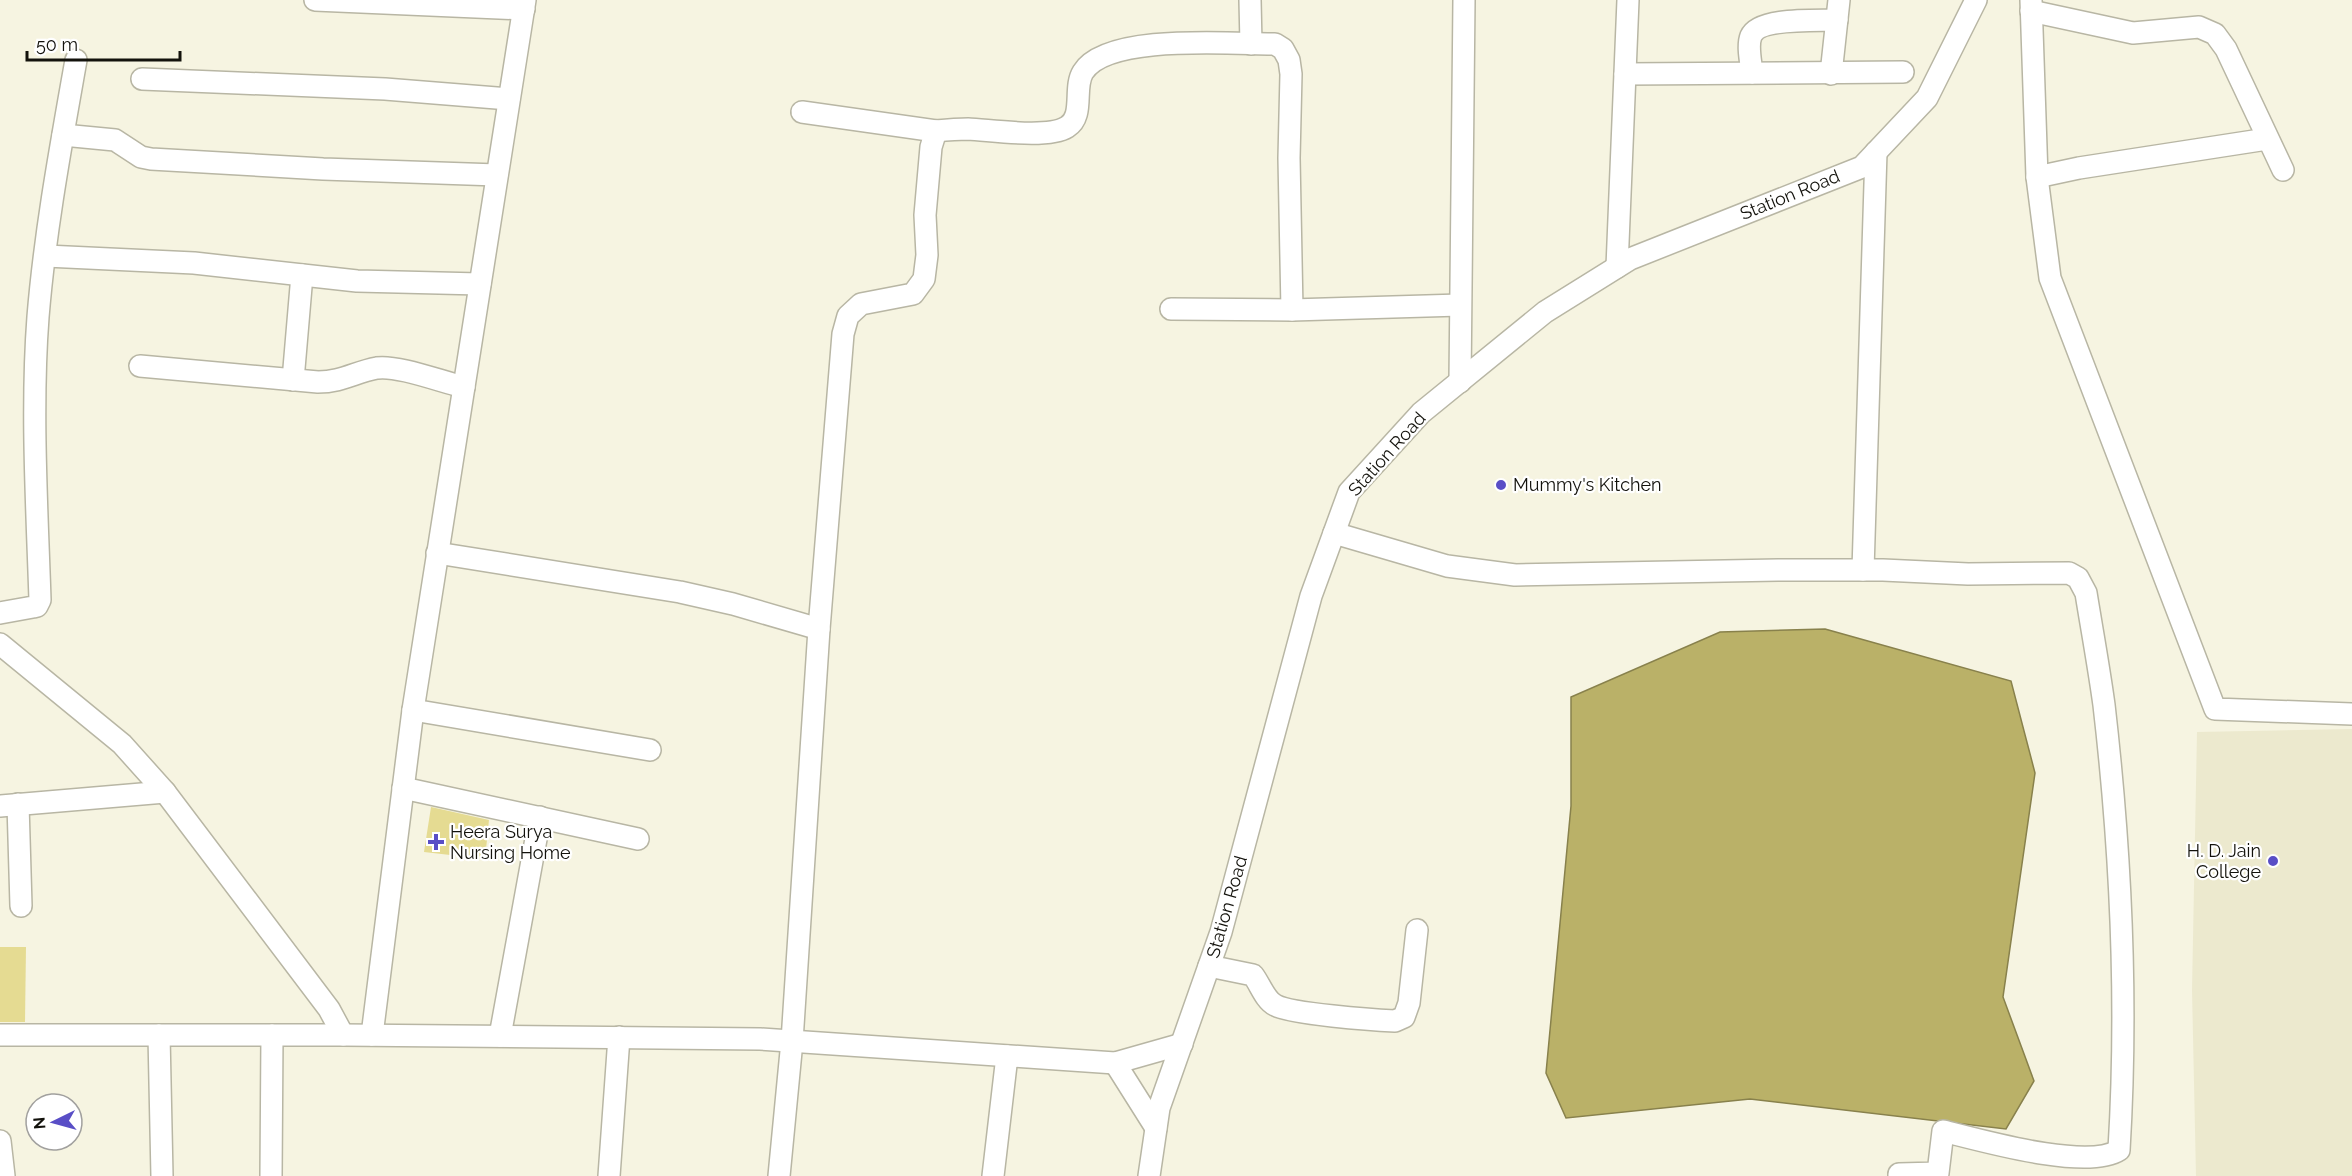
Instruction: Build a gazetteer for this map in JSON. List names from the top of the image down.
{
  "streets": {
    "street": ["Station Road"]
  },
  "places": {
    "other": ["Mummy's Kitchen", "H. D. Jain College"],
    "health": ["Heera Surya Nursing Home"]
  },
  "scale_bar": "50 m",
  "north": "left"
}
